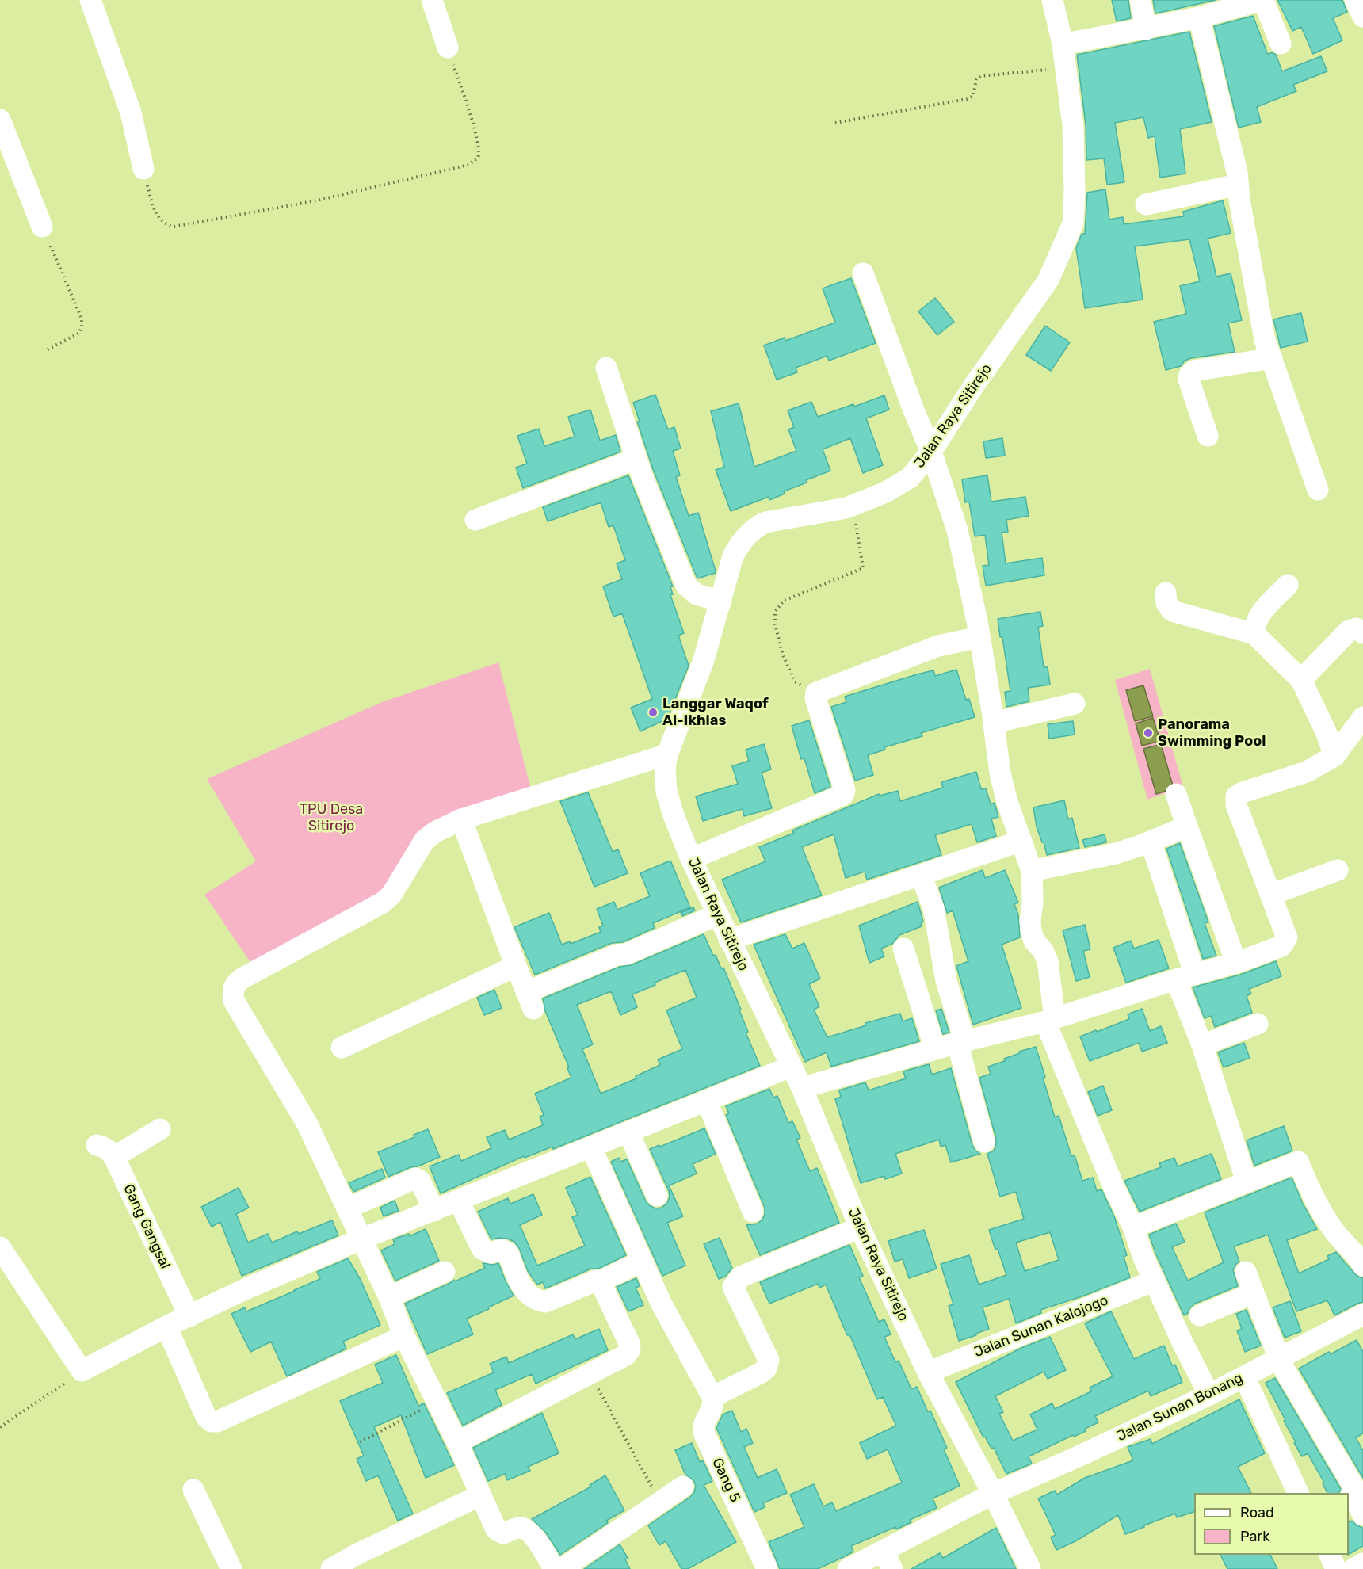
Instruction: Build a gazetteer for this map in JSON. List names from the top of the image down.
{
  "streets": {
    "street": [
      "Jalan Raya Sitirejo",
      "Gang Gangsal",
      "Jalan Sunan Kalojogo",
      "Jalan Sunan Bonang",
      "Gang 5"
    ]
  },
  "crossings": [
    ["Jalan Raya Sitirejo", "Jalan Sunan Kalojogo"],
    ["Jalan Raya Sitirejo", "Jalan Sunan Bonang"]
  ],
  "parks": ["TPU Desa Sitirejo"],
  "places": ["Langgar Waqof Al-Ikhlas", "Panorama Swimming Pool"],
  "legend": ["Road", "Park"]
}
